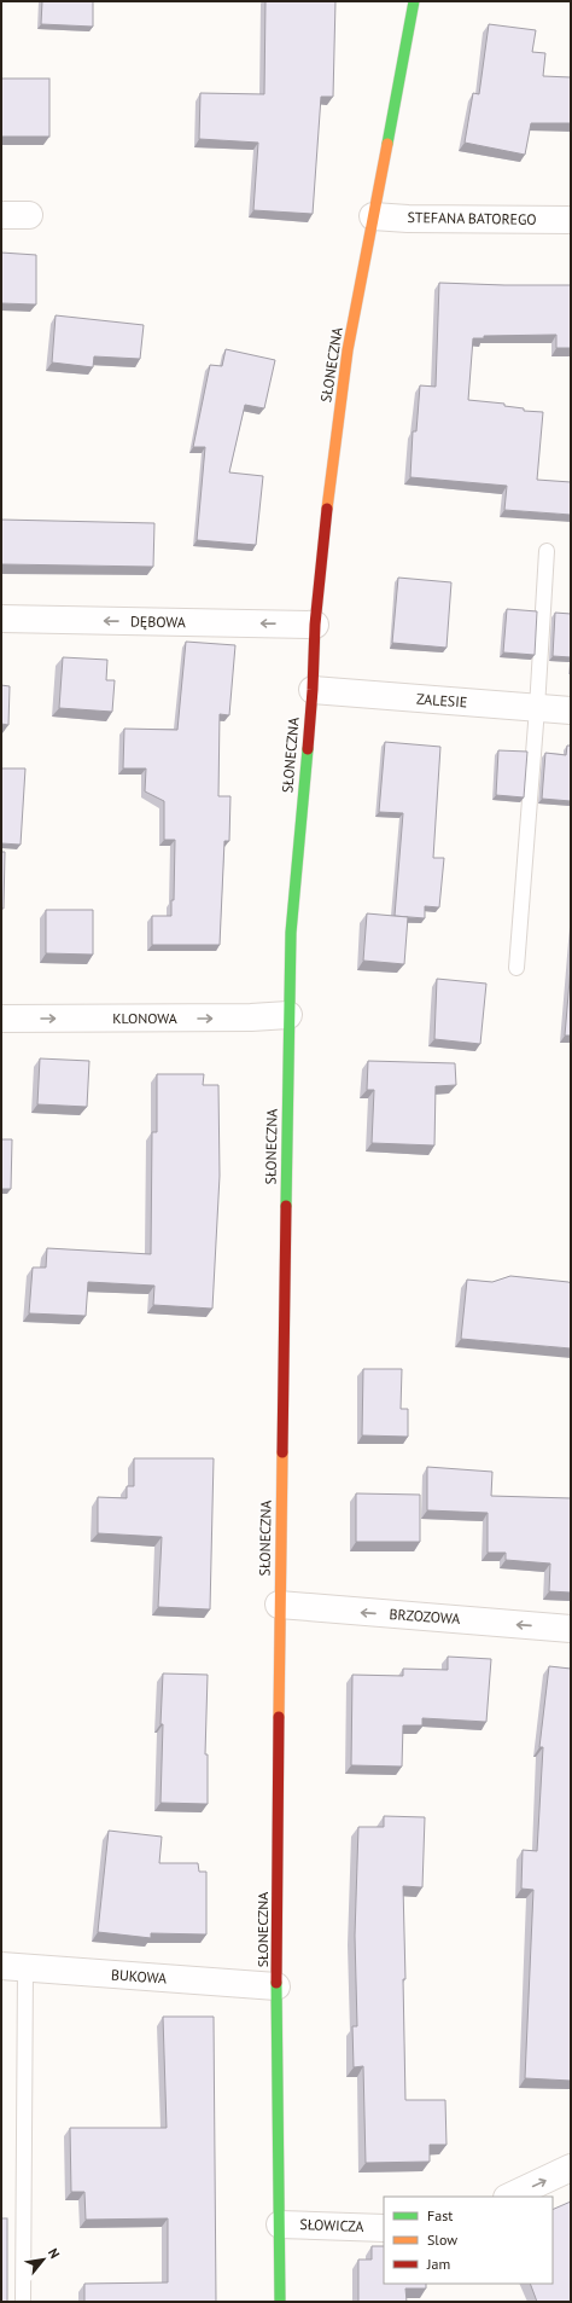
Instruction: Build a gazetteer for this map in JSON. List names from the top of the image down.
{
  "streets": {
    "street": [
      "STEFANA BATOREGO",
      "SŁONECZNA",
      "DĘBOWA",
      "ZALESIE",
      "KLONOWA",
      "BRZOZOWA",
      "BUKOWA",
      "SŁOWICZA"
    ]
  },
  "crossings": [
    ["STEFANA BATOREGO", "SŁONECZNA"],
    ["SŁONECZNA", "DĘBOWA"],
    ["SŁONECZNA", "ZALESIE"],
    ["SŁONECZNA", "KLONOWA"],
    ["SŁONECZNA", "BRZOZOWA"],
    ["SŁONECZNA", "BUKOWA"],
    ["SŁONECZNA", "SŁOWICZA"]
  ],
  "one_way": ["DĘBOWA", "KLONOWA", "BRZOZOWA"],
  "legend": ["Fast", "Slow", "Jam"],
  "north": "top right"
}
